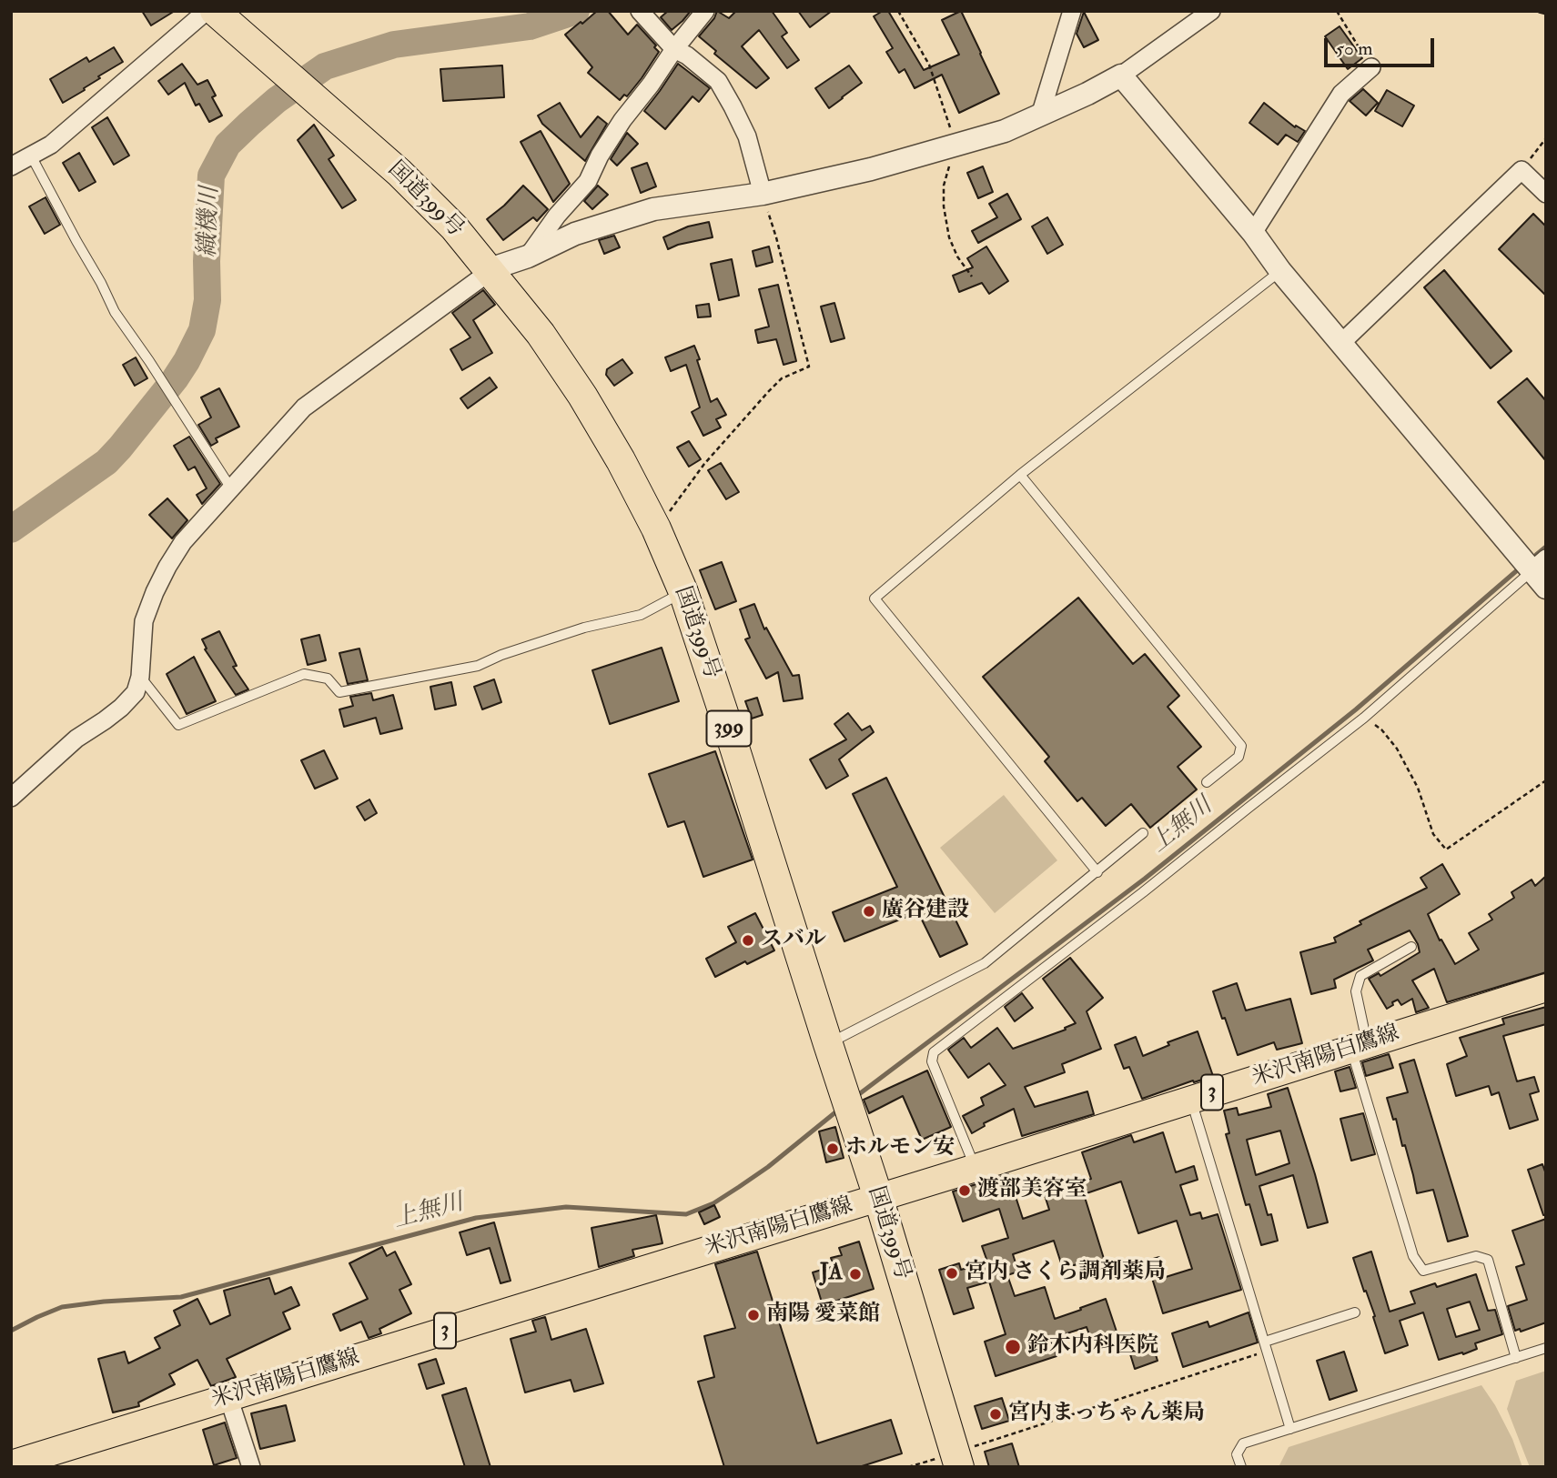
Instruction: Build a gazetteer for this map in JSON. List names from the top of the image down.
{
  "streets": {
    "highway": ["国道399号", "399"],
    "main road": ["米沢南陽白鷹線", "3"]
  },
  "crossings": [
    ["国道399号", "米沢南陽白鷹線"]
  ],
  "water": ["織機川", "上無川"],
  "places": [
    "廣谷建設",
    "スバル",
    "ホルモン安",
    "渡部美容室",
    "宮内 さくら調剤薬局",
    "JA",
    "南陽 愛菜館",
    "鈴木内科医院",
    "宮内まっちゃん薬局"
  ],
  "scale_bar": "50 m"
}
